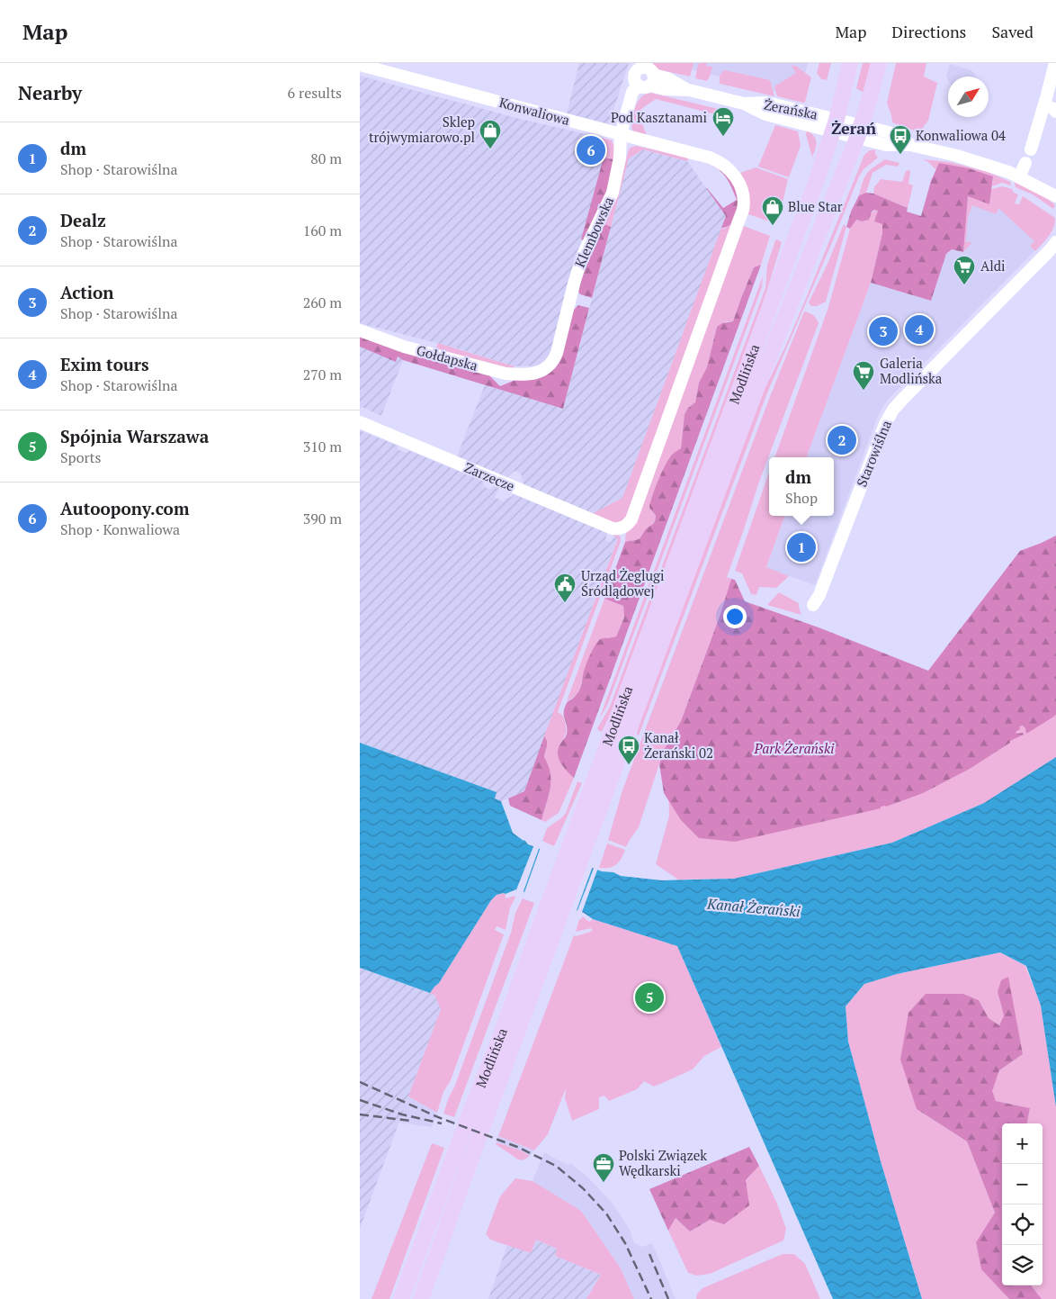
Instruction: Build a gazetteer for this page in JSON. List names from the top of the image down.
{
  "streets": {
    "main road": ["Modlińska"],
    "street": [
      "Żerańska",
      "Konwaliowa",
      "Klembowska",
      "Gołdapska",
      "Starowiślna",
      "Zarzecze"
    ]
  },
  "crossings": [
    ["Żerańska", "Klembowska"],
    ["Żerańska", "Modlińska"],
    ["Konwaliowa", "Klembowska"],
    ["Konwaliowa", "Zarzecze"],
    ["Klembowska", "Gołdapska"]
  ],
  "districts": ["Żerań"],
  "water": ["Kanał Żerański"],
  "parks": ["Park Żerański"],
  "places": {
    "hotel": ["Pod Kasztanami"],
    "shop": ["Sklep trójwymiarowo.pl", "Blue Star"],
    "bus stop": ["Konwaliowa 04", "Kanał Żerański 02"],
    "supermarket": ["Aldi", "Galeria Modlińska"],
    "public building": ["Urząd Żeglugi Śródlądowej"],
    "office": ["Polski Związek Wędkarski"]
  },
  "north": "top right",
  "page": {
    "header": "Map",
    "nav": ["Map", "Directions", "Saved"],
    "heading": ["Nearby", "6 results"],
    "list": [
      {
        "mark": "1",
        "name": "dm",
        "note": "Shop · Starowiślna",
        "value": "80 m"
      },
      {
        "mark": "2",
        "name": "Dealz",
        "note": "Shop · Starowiślna",
        "value": "160 m"
      },
      {
        "mark": "3",
        "name": "Action",
        "note": "Shop · Starowiślna",
        "value": "260 m"
      },
      {
        "mark": "4",
        "name": "Exim tours",
        "note": "Shop · Starowiślna",
        "value": "270 m"
      },
      {
        "mark": "5",
        "name": "Spójnia Warszawa",
        "note": "Sports",
        "value": "310 m"
      },
      {
        "mark": "6",
        "name": "Autoopony.com",
        "note": "Shop · Konwaliowa",
        "value": "390 m"
      }
    ],
    "pins": [
      "6",
      "4",
      "3",
      "2",
      "1",
      "5"
    ],
    "popup": ["dm", "Shop"],
    "map_buttons": ["+", "−"]
  }
}
